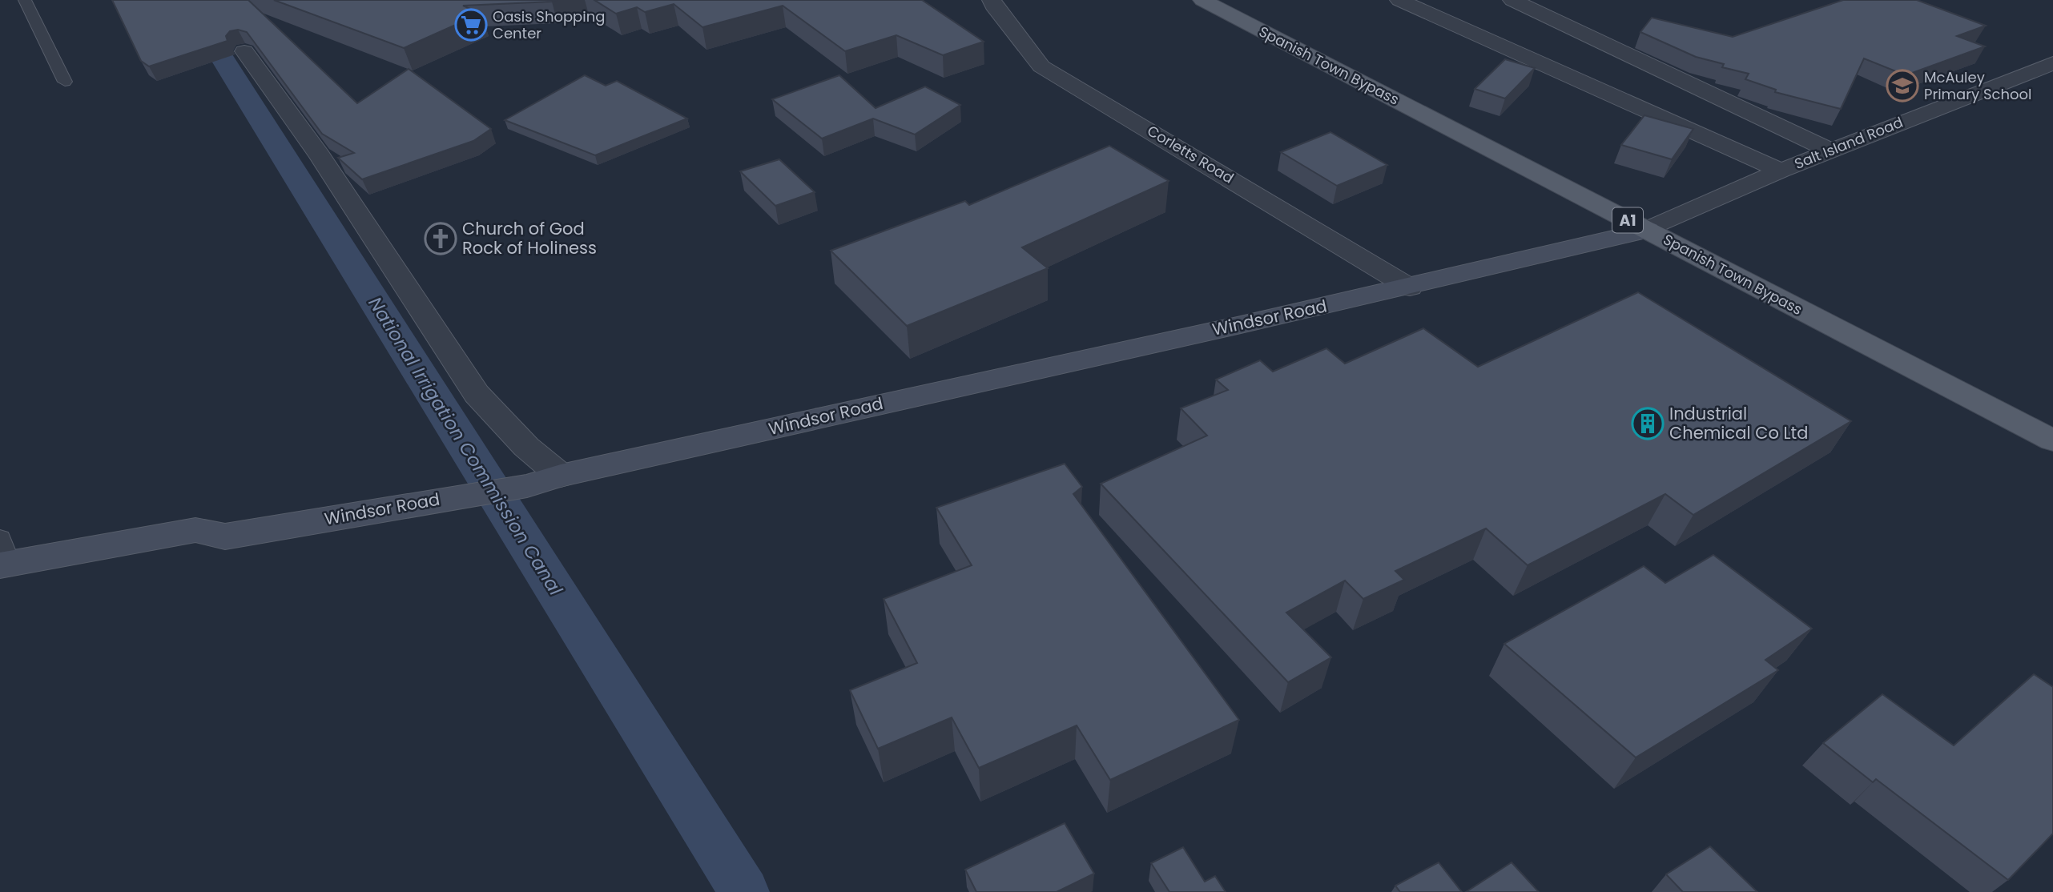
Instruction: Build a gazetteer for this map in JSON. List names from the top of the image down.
{
  "streets": {
    "main road": ["Spanish Town Bypass", "A1", "Windsor Road"],
    "street": ["Salt Island Road", "Corletts Road"]
  },
  "crossings": [
    ["Spanish Town Bypass", "Salt Island Road"],
    ["Spanish Town Bypass", "Windsor Road"],
    ["Salt Island Road", "Windsor Road"],
    ["Corletts Road", "Windsor Road"]
  ],
  "water": ["National Irrigation Commission Canal"],
  "places": {
    "supermarket": ["Oasis Shopping Center"],
    "school or university": ["McAuley Primary School"],
    "church": ["Church of God Rock of Holiness"],
    "building": ["Industrial Chemical Co Ltd"]
  }
}
